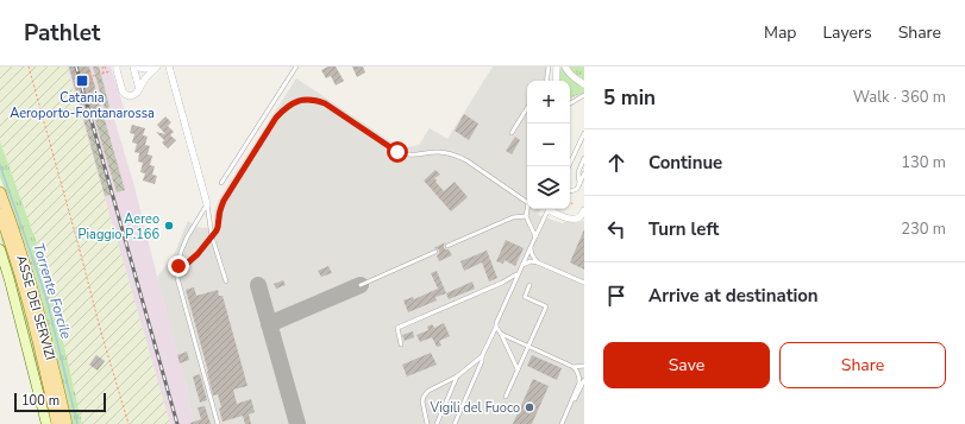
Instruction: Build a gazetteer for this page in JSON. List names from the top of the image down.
{
  "streets": {
    "main road": ["ASSE DEI SERVIZI"]
  },
  "water": ["Torrente Forcile"],
  "places": {
    "transit": ["Catania Aeroporto-Fontanarossa"],
    "other": ["Aereo Piaggio P.166", "Vigili del Fuoco"]
  },
  "scale_bar": "100 m",
  "page": {
    "header": "Pathlet",
    "nav": ["Map", "Layers", "Share"],
    "heading": ["5 min", "Walk · 360 m"],
    "map_buttons": ["+", "−"],
    "list": [
      ["Continue", "130 m"],
      ["Turn left", "230 m"],
      "Arrive at destination"
    ],
    "buttons": ["Save", "Share"],
    "scale": "100 m"
  }
}
